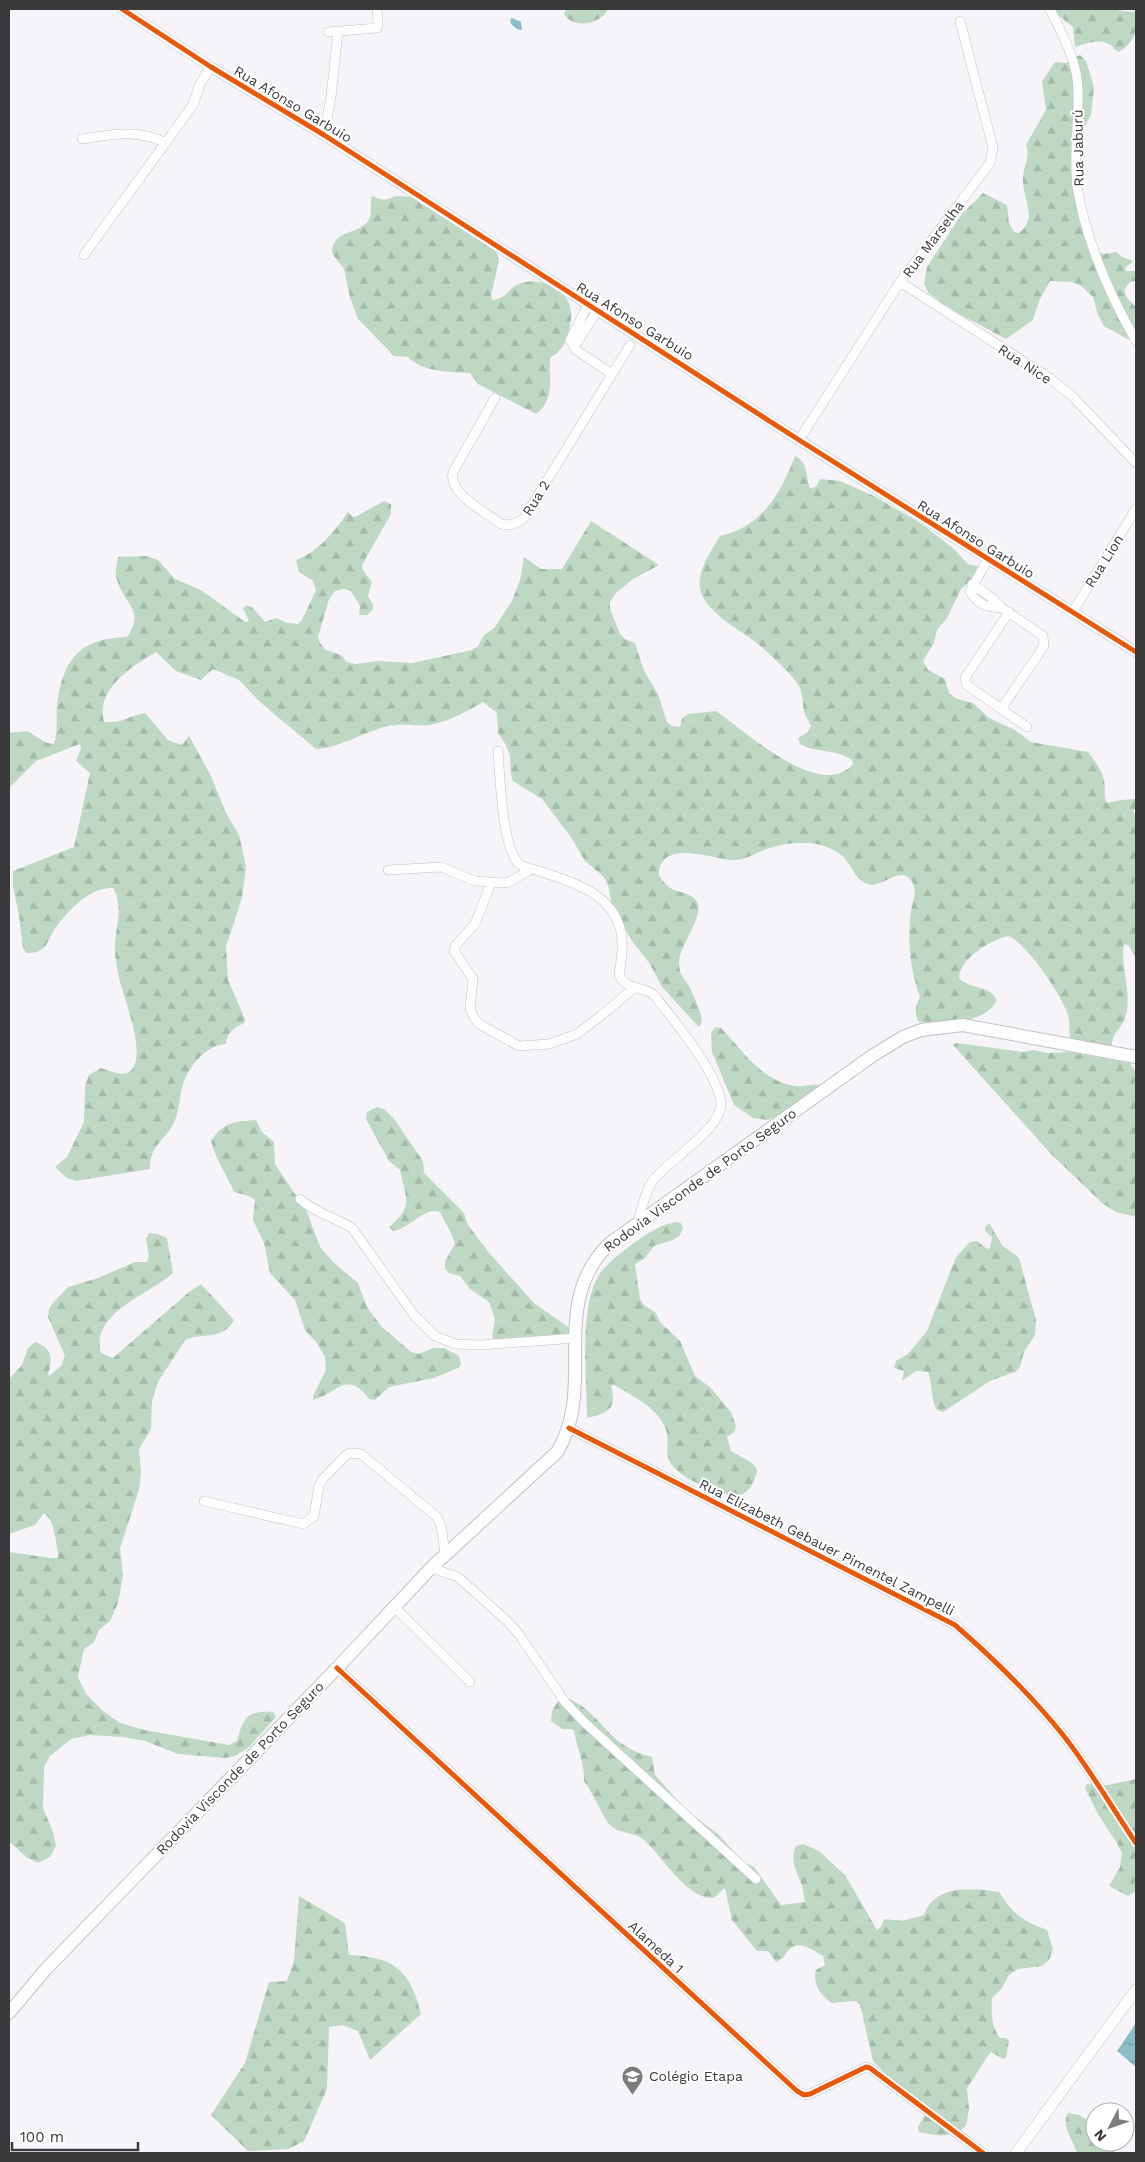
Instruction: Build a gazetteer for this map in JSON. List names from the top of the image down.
{
  "streets": {
    "main road": ["Rodovia Visconde de Porto Seguro"],
    "street": [
      "Rua Afonso Garbuio",
      "Rua Jaburú",
      "Rua Marselha",
      "Rua Nice",
      "Rua 2",
      "Rua Lion",
      "Rua Elizabeth Gebauer Pimentel Zampelli",
      "Alameda 1"
    ]
  },
  "crossings": [
    ["Rua Afonso Garbuio", "Rua Marselha"],
    ["Rua Afonso Garbuio", "Rua Lion"],
    ["Rua Marselha", "Rua Nice"],
    ["Rodovia Visconde de Porto Seguro", "Rua Elizabeth Gebauer Pimentel Zampelli"],
    ["Rodovia Visconde de Porto Seguro", "Alameda 1"]
  ],
  "places": {
    "school or university": ["Colégio Etapa"]
  },
  "scale_bar": "100 m",
  "north": "bottom left"
}
